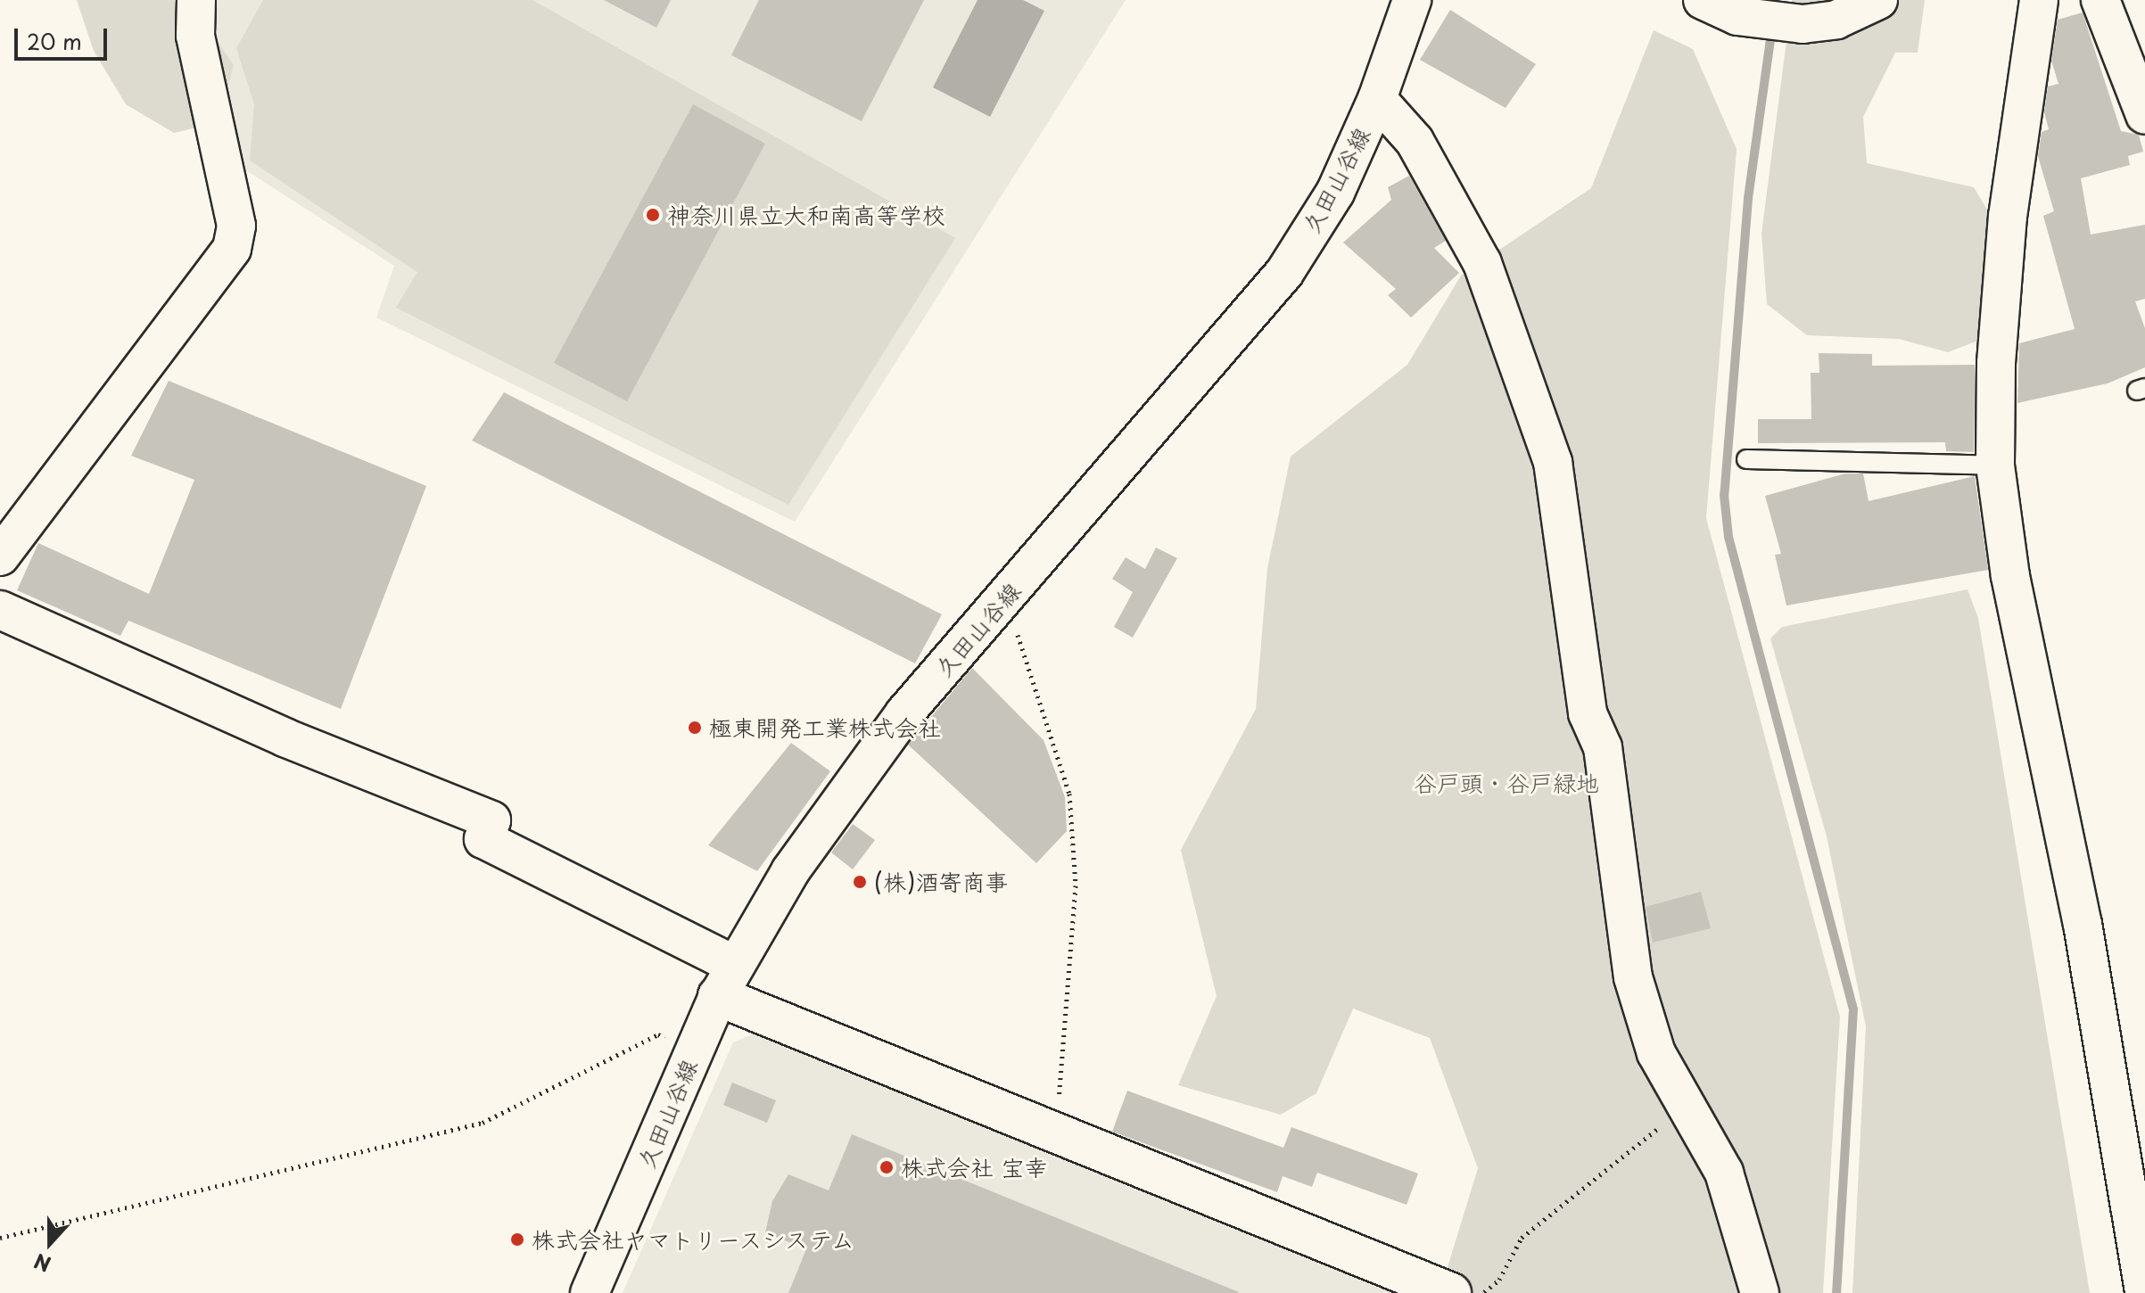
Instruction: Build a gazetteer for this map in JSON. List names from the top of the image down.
{
  "streets": {
    "street": ["久田山谷線"]
  },
  "parks": ["谷戸頭・谷戸緑地"],
  "places": [
    "神奈川県立大和南高等学校",
    "極東開発工業株式会社",
    "(株)酒寄商事",
    "株式会社 宝幸",
    "株式会社ヤマトリースシステム"
  ],
  "scale_bar": "20 m",
  "north": "bottom"
}
